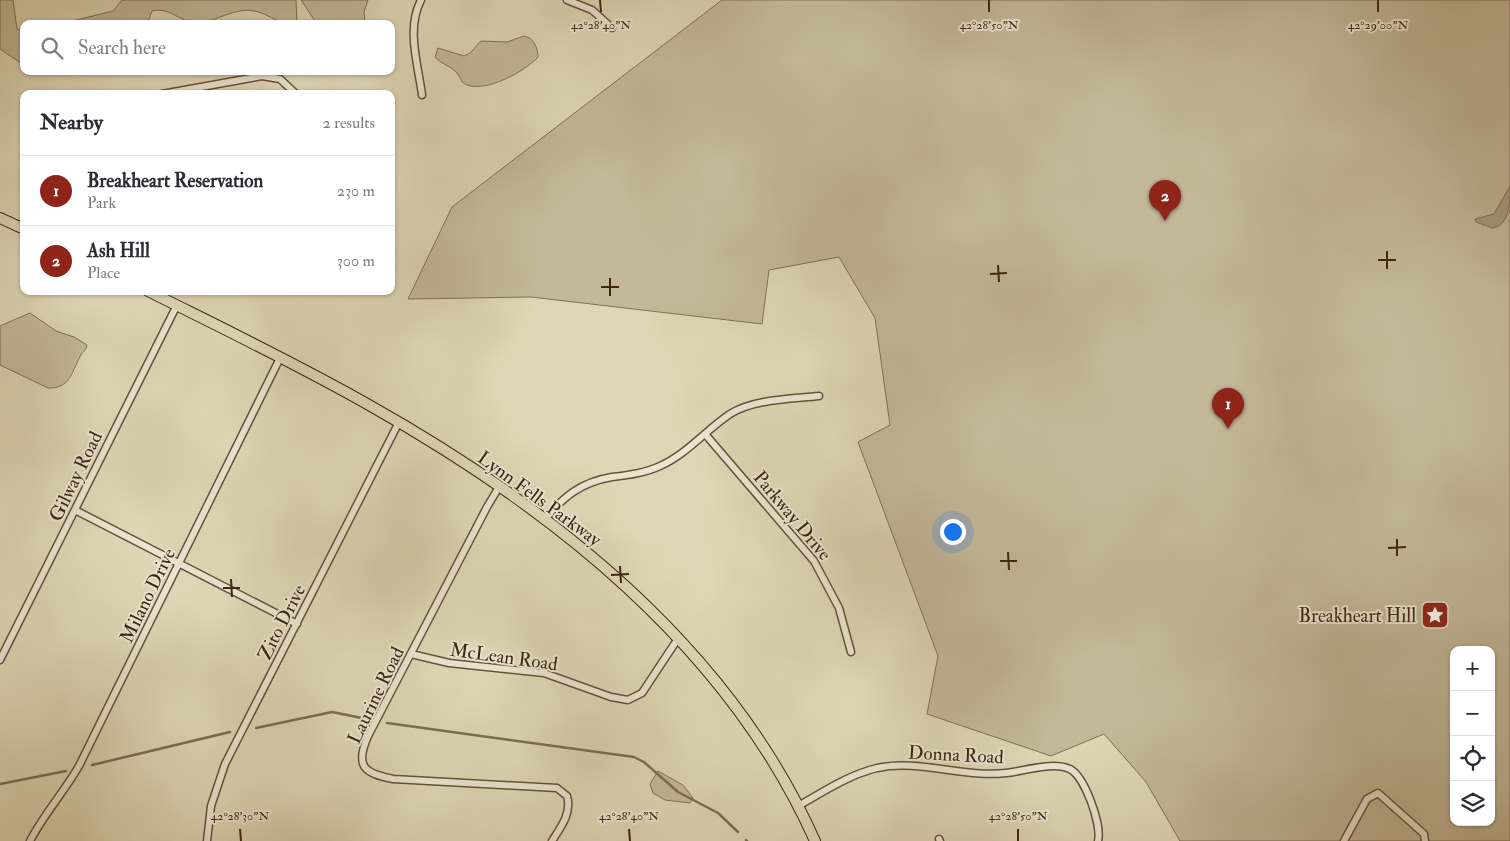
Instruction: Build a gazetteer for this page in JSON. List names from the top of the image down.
{
  "streets": {
    "main road": ["Lynn Fells Parkway"],
    "street": [
      "Gilway Road",
      "Parkway Drive",
      "Milano Drive",
      "Zito Drive",
      "McLean Road",
      "Laurine Road",
      "Donna Road"
    ]
  },
  "crossings": [
    ["Gilway Road", "Lynn Fells Parkway"],
    ["Lynn Fells Parkway", "Milano Drive"],
    ["Lynn Fells Parkway", "Zito Drive"],
    ["Lynn Fells Parkway", "McLean Road"],
    ["Lynn Fells Parkway", "Laurine Road"],
    ["Lynn Fells Parkway", "Donna Road"],
    ["McLean Road", "Laurine Road"]
  ],
  "places": {
    "place": ["Breakheart Hill"]
  },
  "page": {
    "search": "Search here",
    "heading": ["Nearby", "2 results"],
    "list": [
      {
        "mark": "1",
        "name": "Breakheart Reservation",
        "note": "Park",
        "value": "230 m"
      },
      {
        "mark": "2",
        "name": "Ash Hill",
        "note": "Place",
        "value": "300 m"
      }
    ],
    "pins": ["2", "1"],
    "map_buttons": ["+", "−"]
  },
  "coordinates": [
    "42°28'40\"N",
    "42°28'50\"N",
    "42°29'00\"N",
    "42°28'30\"N"
  ]
}
